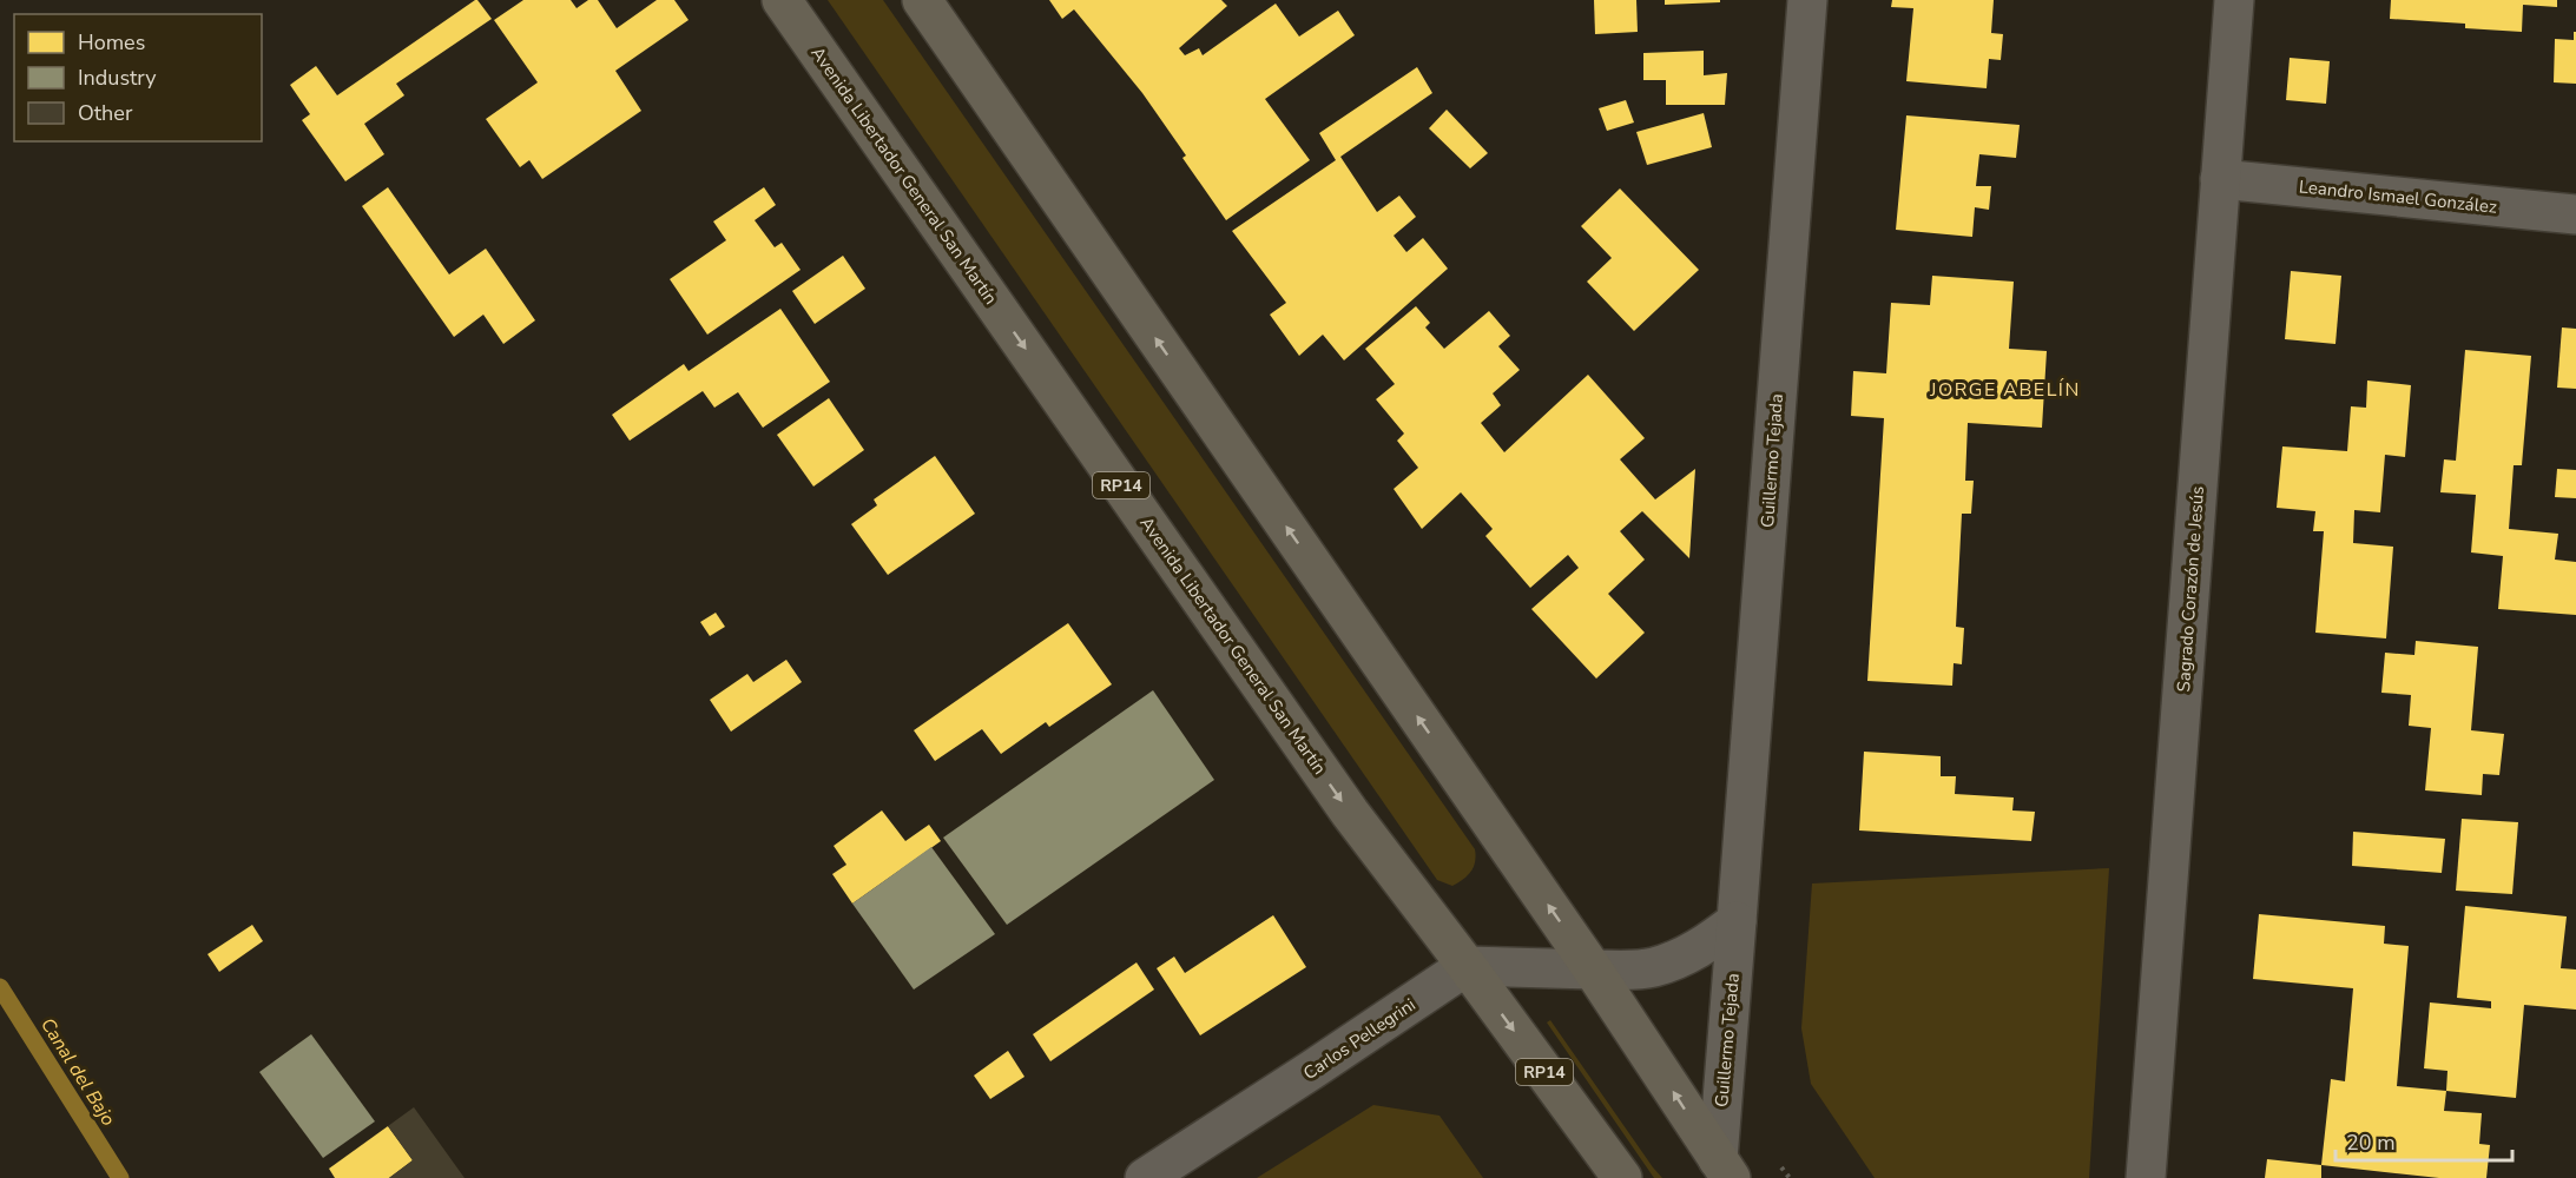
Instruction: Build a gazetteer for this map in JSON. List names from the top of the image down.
{
  "streets": {
    "main road": ["Avenida Libertador General San Martín", "RP14"],
    "street": [
      "Leandro Ismael González",
      "Guillermo Tejada",
      "Sagrado Corazón de Jesús",
      "Carlos Pellegrini"
    ]
  },
  "crossings": [
    ["Avenida Libertador General San Martín", "Carlos Pellegrini"],
    ["Leandro Ismael González", "Sagrado Corazón de Jesús"]
  ],
  "districts": ["JORGE ABELÍN"],
  "water": ["Canal del Bajo"],
  "legend": ["Homes", "Industry", "Other"],
  "scale_bar": "20 m"
}
